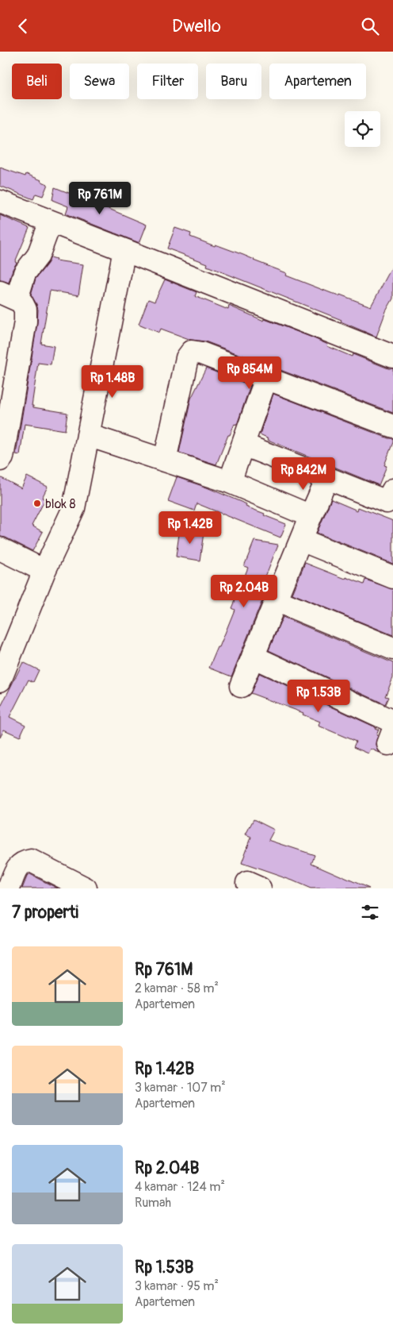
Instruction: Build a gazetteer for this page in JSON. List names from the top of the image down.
{
  "places": ["blok 8"],
  "page": {
    "header": "Dwello",
    "chip": [
      "Beli",
      "Sewa",
      "Filter",
      "Baru",
      "Apartemen"
    ],
    "price": [
      "Rp 761M",
      "Rp 854M",
      "Rp 1.48B",
      "Rp 842M",
      "Rp 1.42B",
      "Rp 2.04B",
      "Rp 1.53B"
    ],
    "heading": "7 properti",
    "list": [
      {
        "name": "Rp 761M",
        "note": "2 kamar · 58 m² · Apartemen"
      },
      {
        "name": "Rp 1.42B",
        "note": "3 kamar · 107 m² · Apartemen"
      },
      {
        "name": "Rp 2.04B",
        "note": "4 kamar · 124 m² · Rumah"
      },
      {
        "name": "Rp 1.53B",
        "note": "3 kamar · 95 m² · Apartemen"
      }
    ]
  }
}
